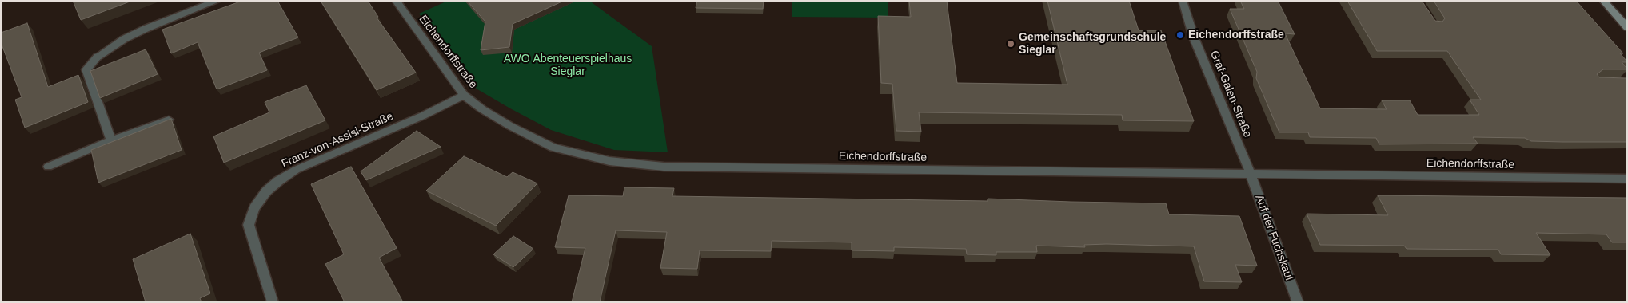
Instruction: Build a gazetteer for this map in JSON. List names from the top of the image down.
{
  "streets": {
    "street": [
      "Eichendorffstraße",
      "Graf-Galen-Straße",
      "Franz-von-Assisi-Straße",
      "Auf der Fuchskaul"
    ]
  },
  "crossings": [
    ["Eichendorffstraße", "Graf-Galen-Straße"],
    ["Eichendorffstraße", "Franz-von-Assisi-Straße"],
    ["Eichendorffstraße", "Auf der Fuchskaul"],
    ["Graf-Galen-Straße", "Auf der Fuchskaul"]
  ],
  "parks": ["AWO Abenteuerspielhaus Sieglar"],
  "places": ["Eichendorffstraße", "Gemeinschaftsgrundschule Sieglar"]
}
